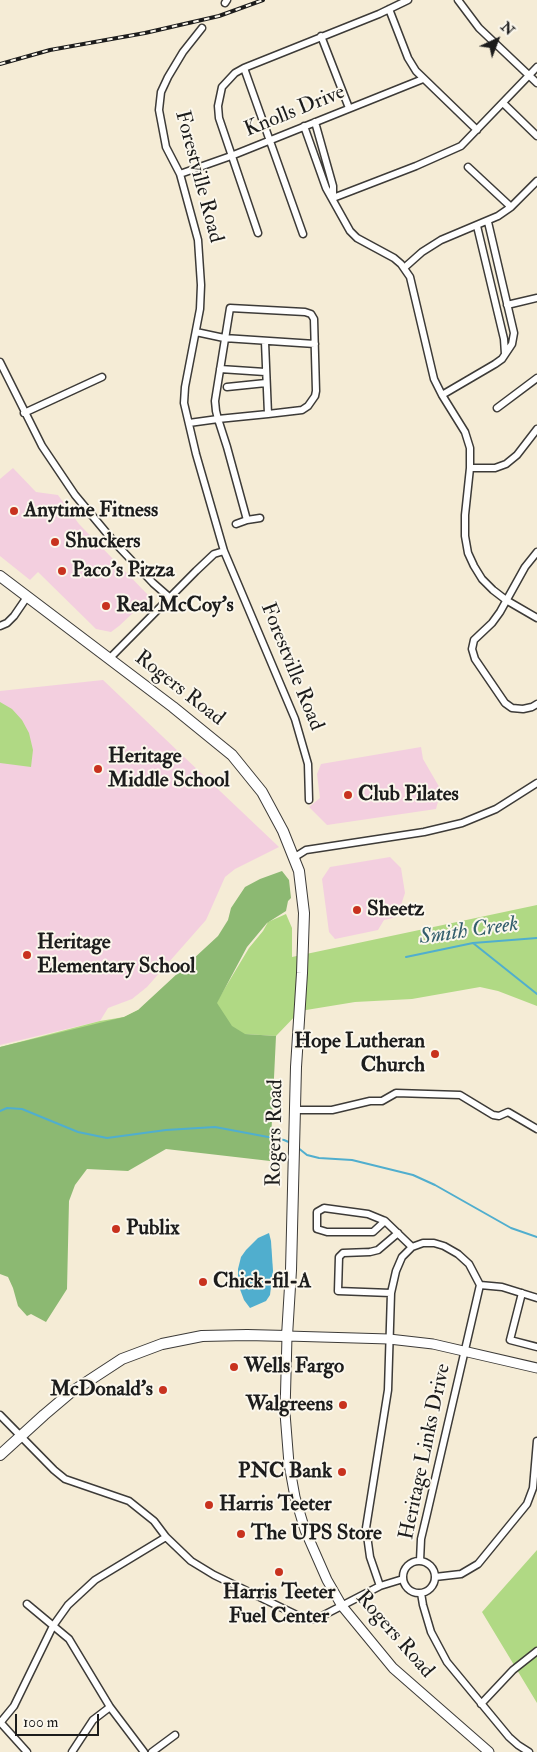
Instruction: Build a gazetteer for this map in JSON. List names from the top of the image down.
{
  "streets": {
    "main road": ["Rogers Road"],
    "street": ["Knolls Drive", "Forestville Road", "Heritage Links Drive"]
  },
  "crossings": [
    ["Knolls Drive", "Forestville Road"]
  ],
  "water": ["Smith Creek"],
  "places": [
    "Anytime Fitness",
    "Shuckers",
    "Paco's Pizza",
    "Real McCoy's",
    "Heritage Middle School",
    "Club Pilates",
    "Sheetz",
    "Heritage Elementary School",
    "Hope Lutheran Church",
    "Publix",
    "Chick-fil-A",
    "Wells Fargo",
    "McDonald's",
    "Walgreens",
    "PNC Bank",
    "Harris Teeter",
    "The UPS Store",
    "Harris Teeter Fuel Center"
  ],
  "scale_bar": "100 m",
  "north": "top right"
}
